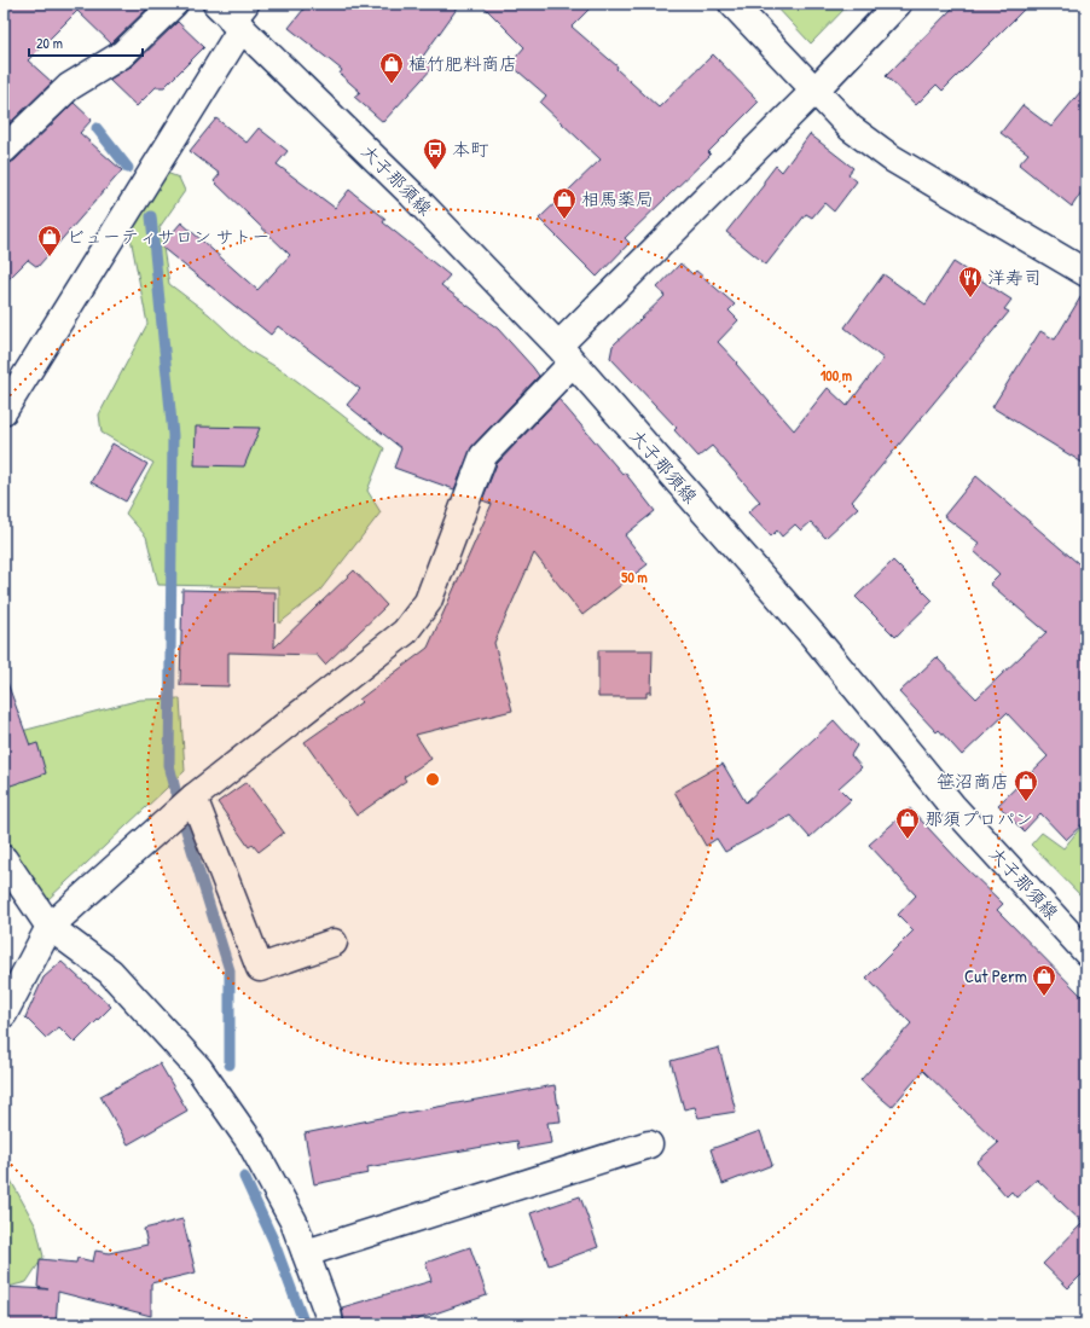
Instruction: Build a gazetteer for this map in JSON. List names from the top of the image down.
{
  "streets": {
    "street": ["大子那須線"]
  },
  "places": {
    "shop": [
      "植竹肥料商店",
      "相馬薬局",
      "ビューティサロン サトー",
      "笹沼商店",
      "那須プロパン",
      "Cut Perm"
    ],
    "bus stop": ["本町"],
    "restaurant": ["洋寿司"]
  },
  "scale_bar": "20 m",
  "rings": ["100 m", "50 m"]
}
